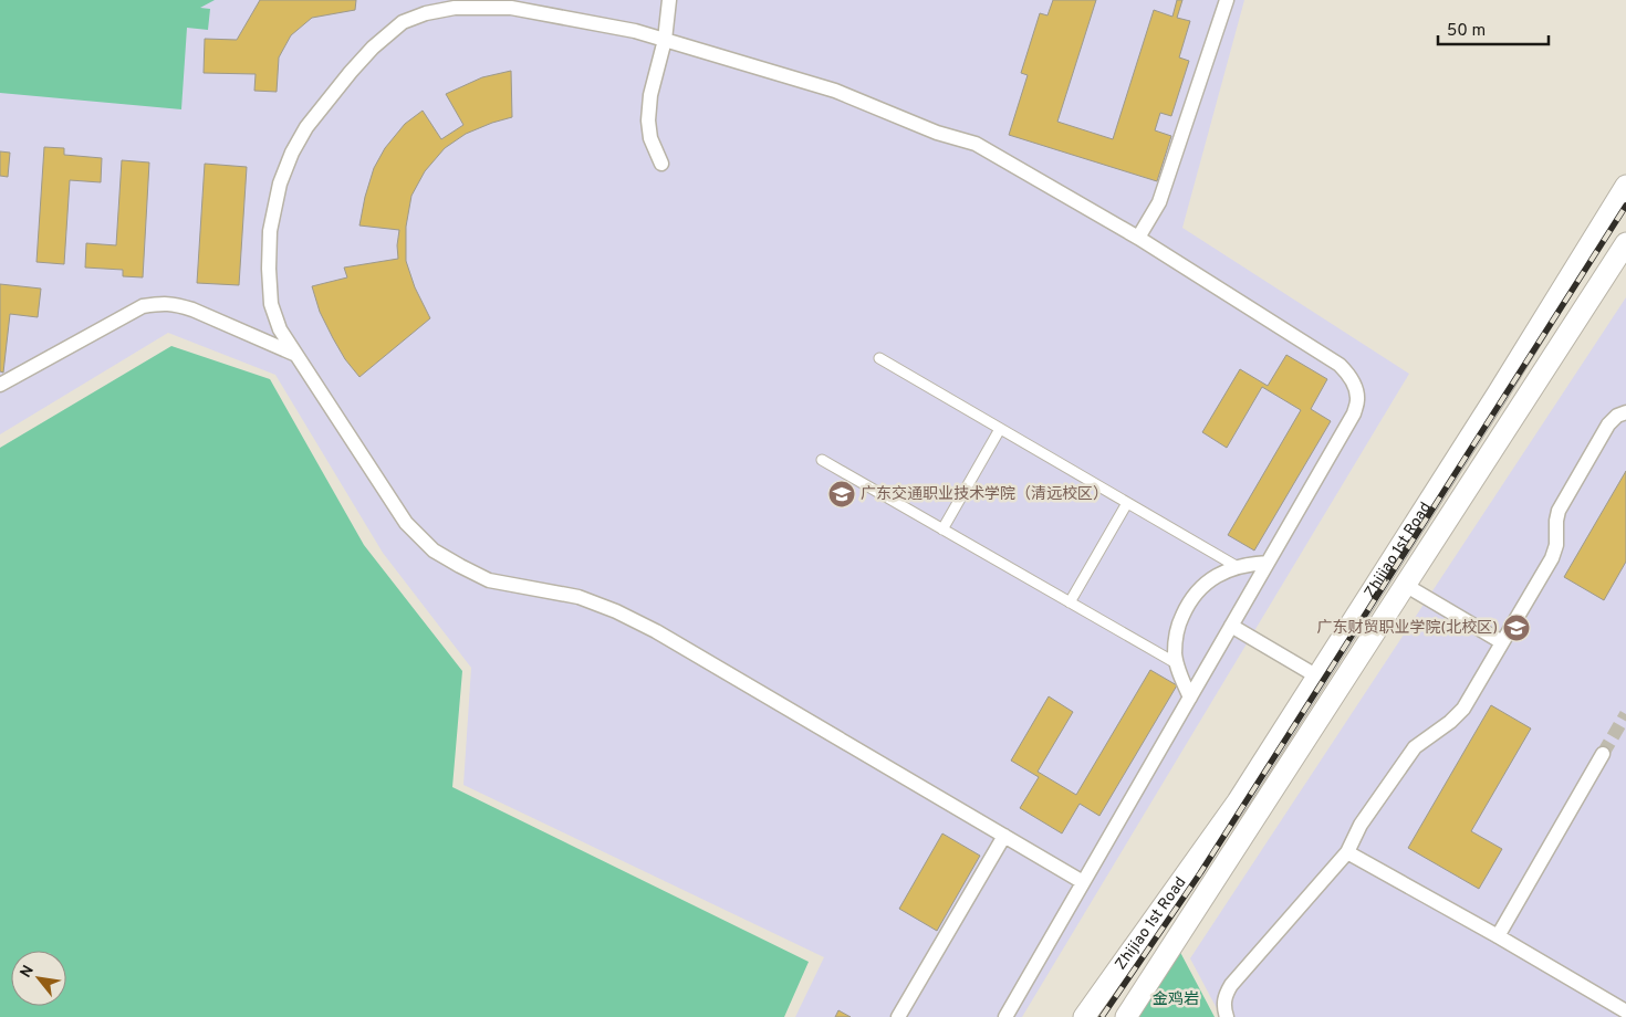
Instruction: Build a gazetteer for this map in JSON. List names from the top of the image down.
{
  "streets": {
    "main road": ["Zhijiao 1st Road"]
  },
  "parks": ["金鸡岩"],
  "places": {
    "school or university": ["广东交通职业技术学院（清远校区）", "广东财贸职业学院(北校区)"]
  },
  "scale_bar": "50 m",
  "north": "top left"
}
